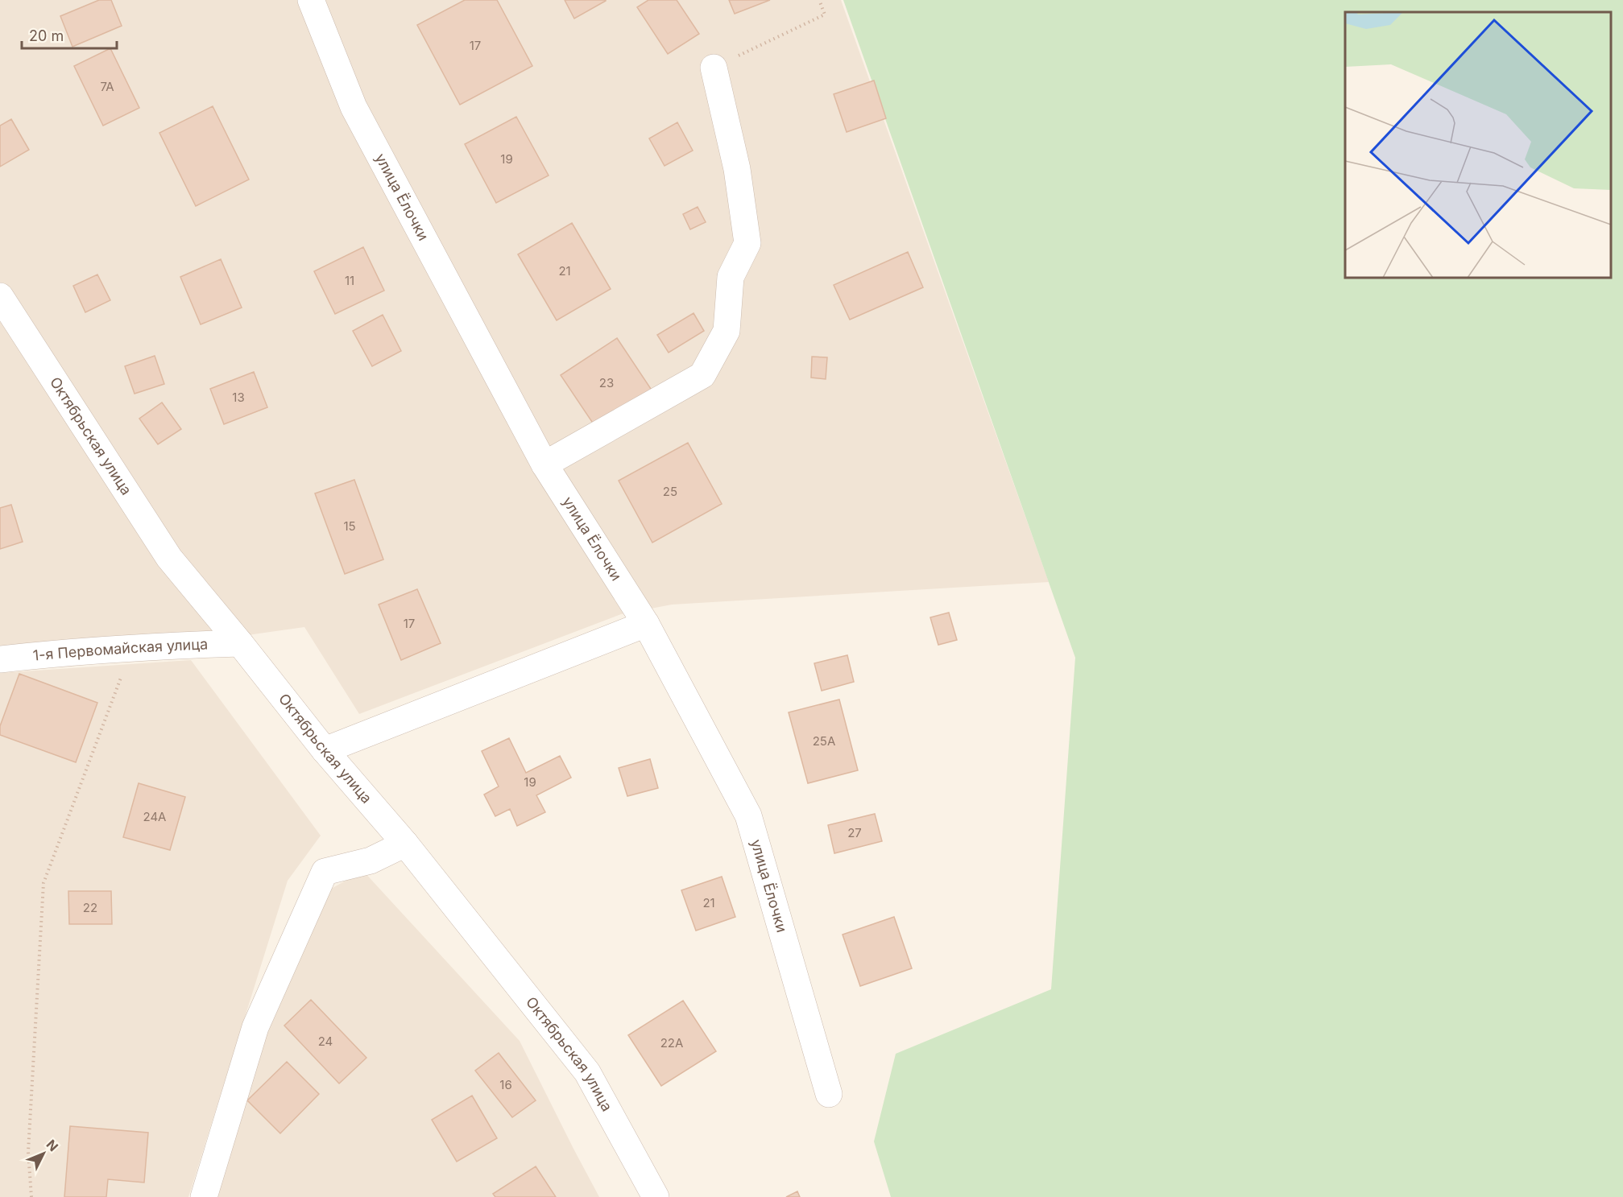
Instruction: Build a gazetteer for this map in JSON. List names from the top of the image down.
{
  "streets": {
    "street": ["улица Ёлочки", "Октябрьская улица", "1-я Первомайская улица"]
  },
  "crossings": [
    ["Октябрьская улица", "1-я Первомайская улица"]
  ],
  "house_numbers": [
    "17",
    "7А",
    "19",
    "21",
    "11",
    "23",
    "13",
    "25",
    "15",
    "17",
    "25А",
    "19",
    "24А",
    "27",
    "21",
    "22",
    "24",
    "22А",
    "16"
  ],
  "scale_bar": "20 m",
  "north": "top right"
}
